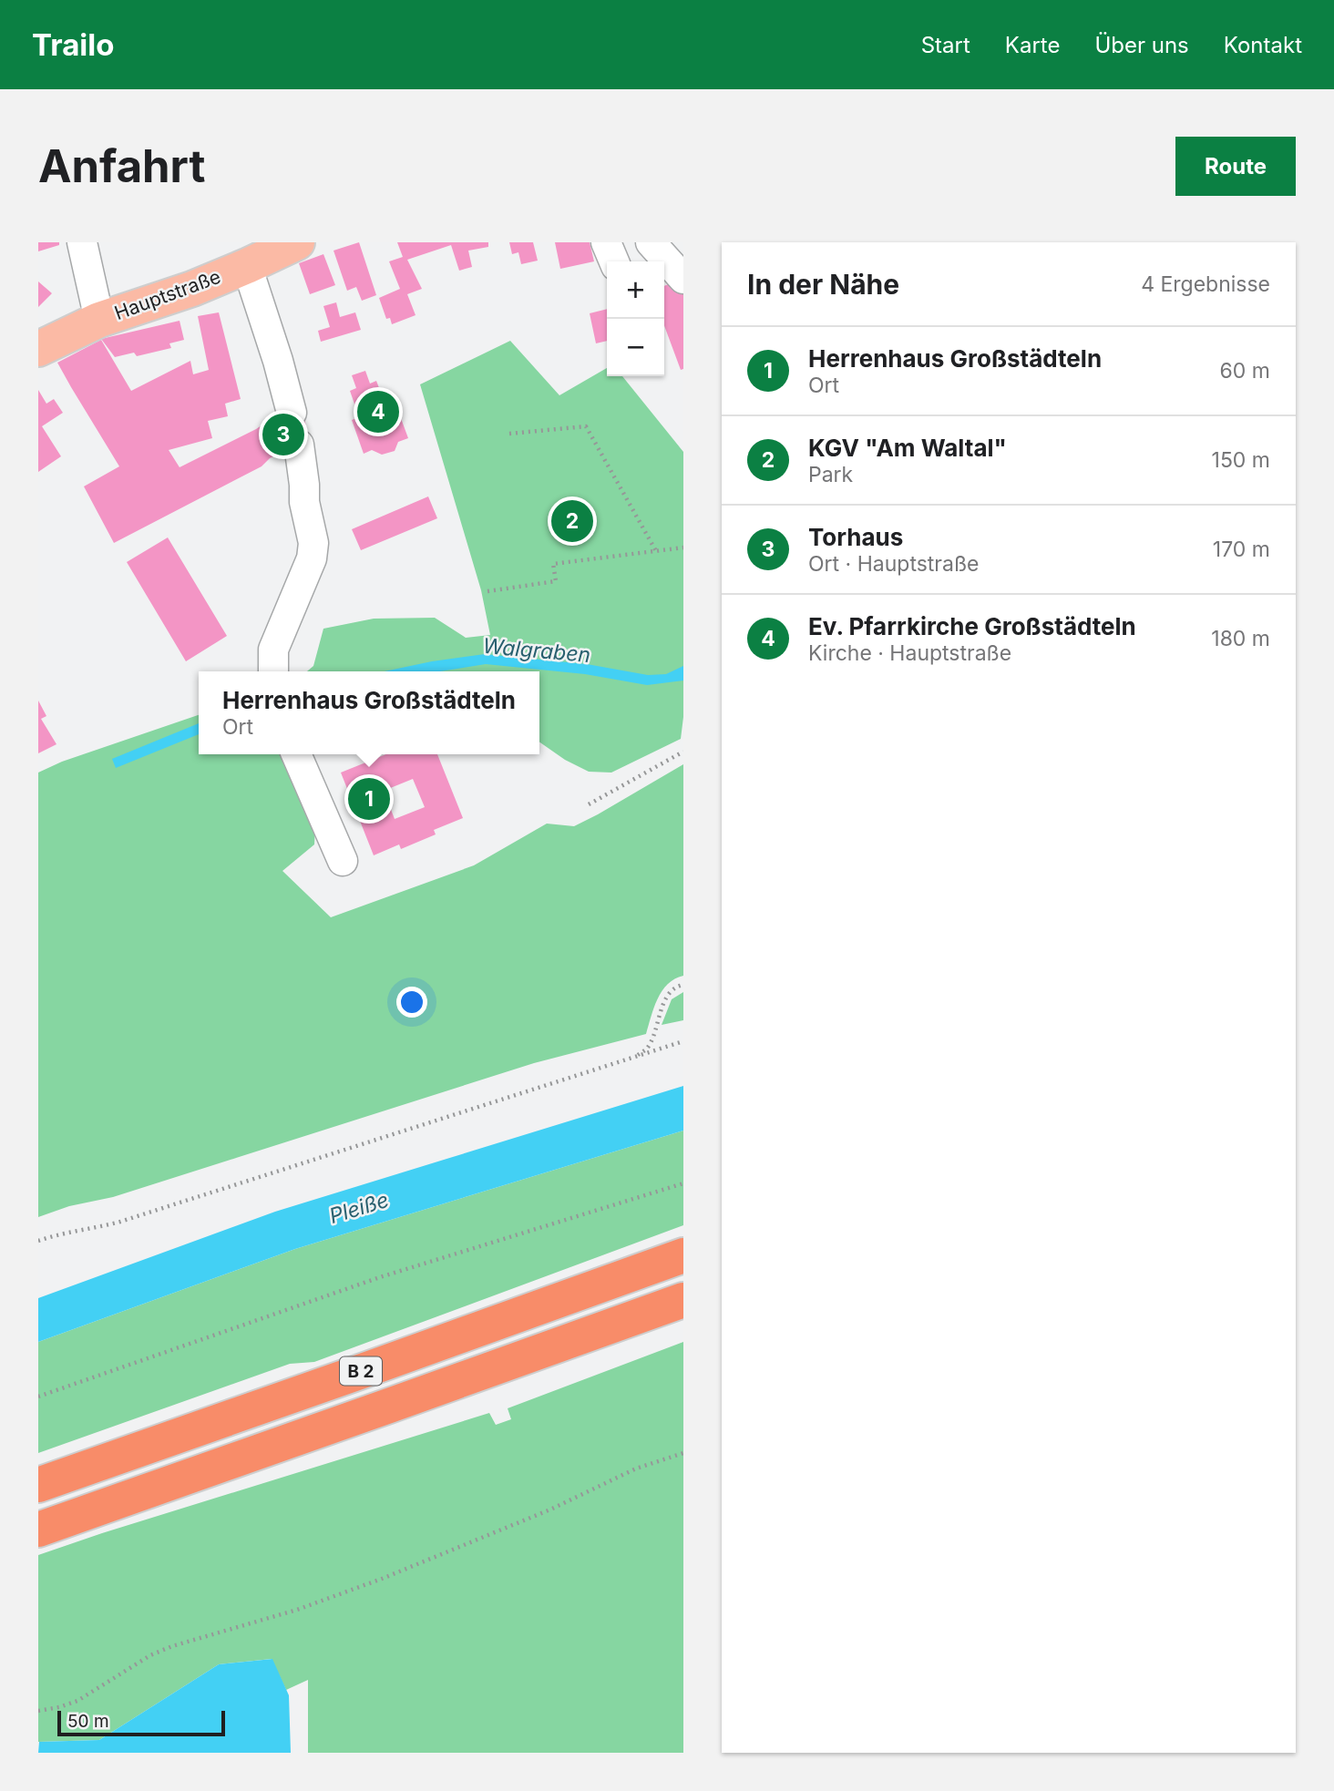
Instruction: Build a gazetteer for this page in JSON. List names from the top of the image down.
{
  "streets": {
    "highway": ["B 2"],
    "main road": ["Hauptstraße"]
  },
  "water": ["Walgraben", "Pleiße"],
  "scale_bar": "50 m",
  "page": {
    "header": "Trailo",
    "nav": [
      "Start",
      "Karte",
      "Über uns",
      "Kontakt"
    ],
    "buttons": "Route",
    "title": "Anfahrt",
    "heading": ["In der Nähe", "4 Ergebnisse"],
    "map_buttons": ["+", "−"],
    "list": [
      {
        "mark": "1",
        "name": "Herrenhaus Großstädteln",
        "note": "Ort",
        "value": "60 m"
      },
      {
        "mark": "2",
        "name": "KGV \"Am Waltal\"",
        "note": "Park",
        "value": "150 m"
      },
      {
        "mark": "3",
        "name": "Torhaus",
        "note": "Ort · Hauptstraße",
        "value": "170 m"
      },
      {
        "mark": "4",
        "name": "Ev. Pfarrkirche Großstädteln",
        "note": "Kirche · Hauptstraße",
        "value": "180 m"
      }
    ],
    "pins": [
      "4",
      "3",
      "2",
      "1"
    ],
    "popup": ["Herrenhaus Großstädteln", "Ort"],
    "scale": "50 m"
  }
}
